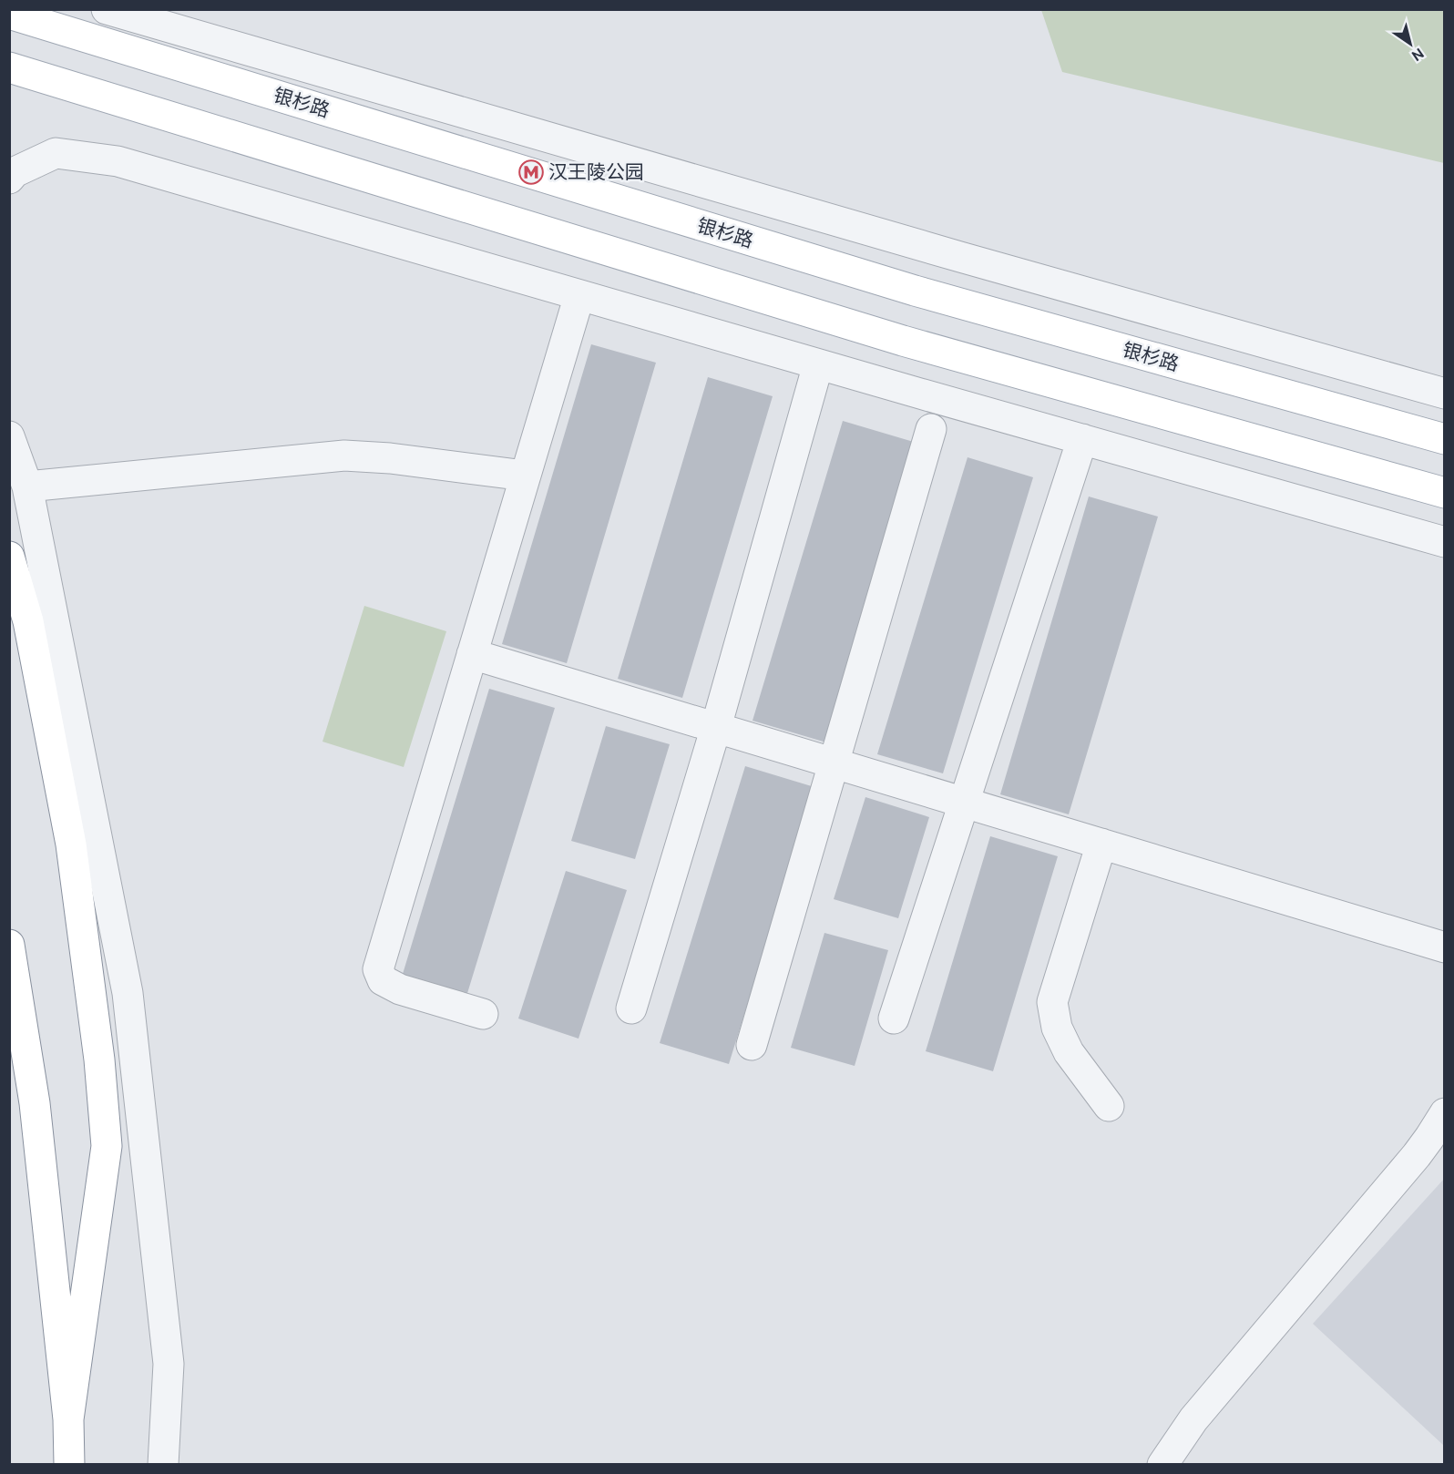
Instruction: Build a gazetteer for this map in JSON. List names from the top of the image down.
{
  "streets": {
    "main road": ["银杉路"]
  },
  "places": {
    "metro station": ["汉王陵公园"]
  },
  "north": "bottom right"
}
